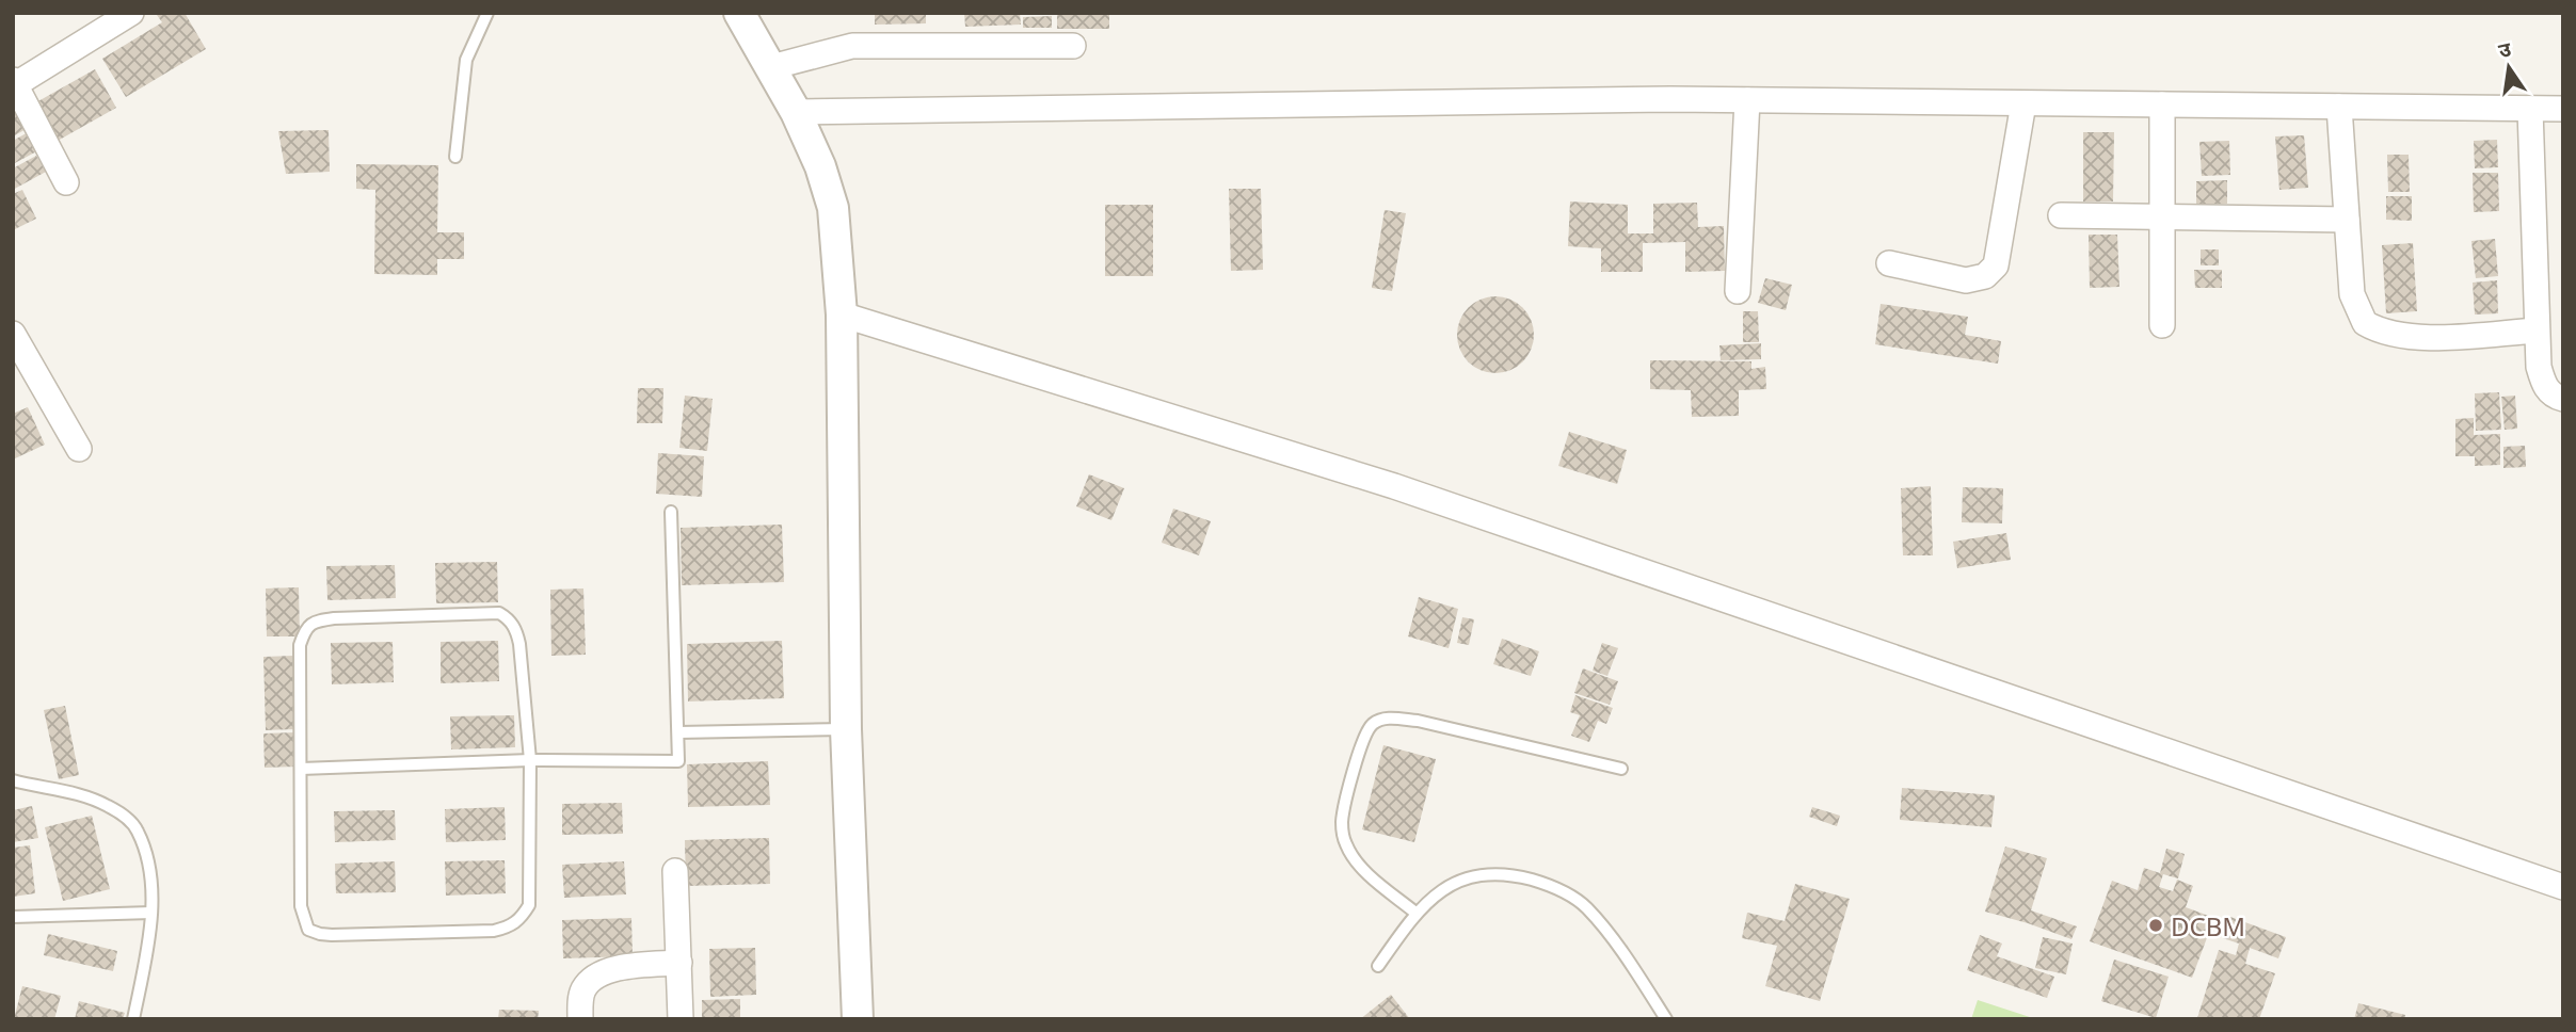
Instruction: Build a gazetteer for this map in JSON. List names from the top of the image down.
{
  "places": ["DCBM"],
  "north": "top"
}
